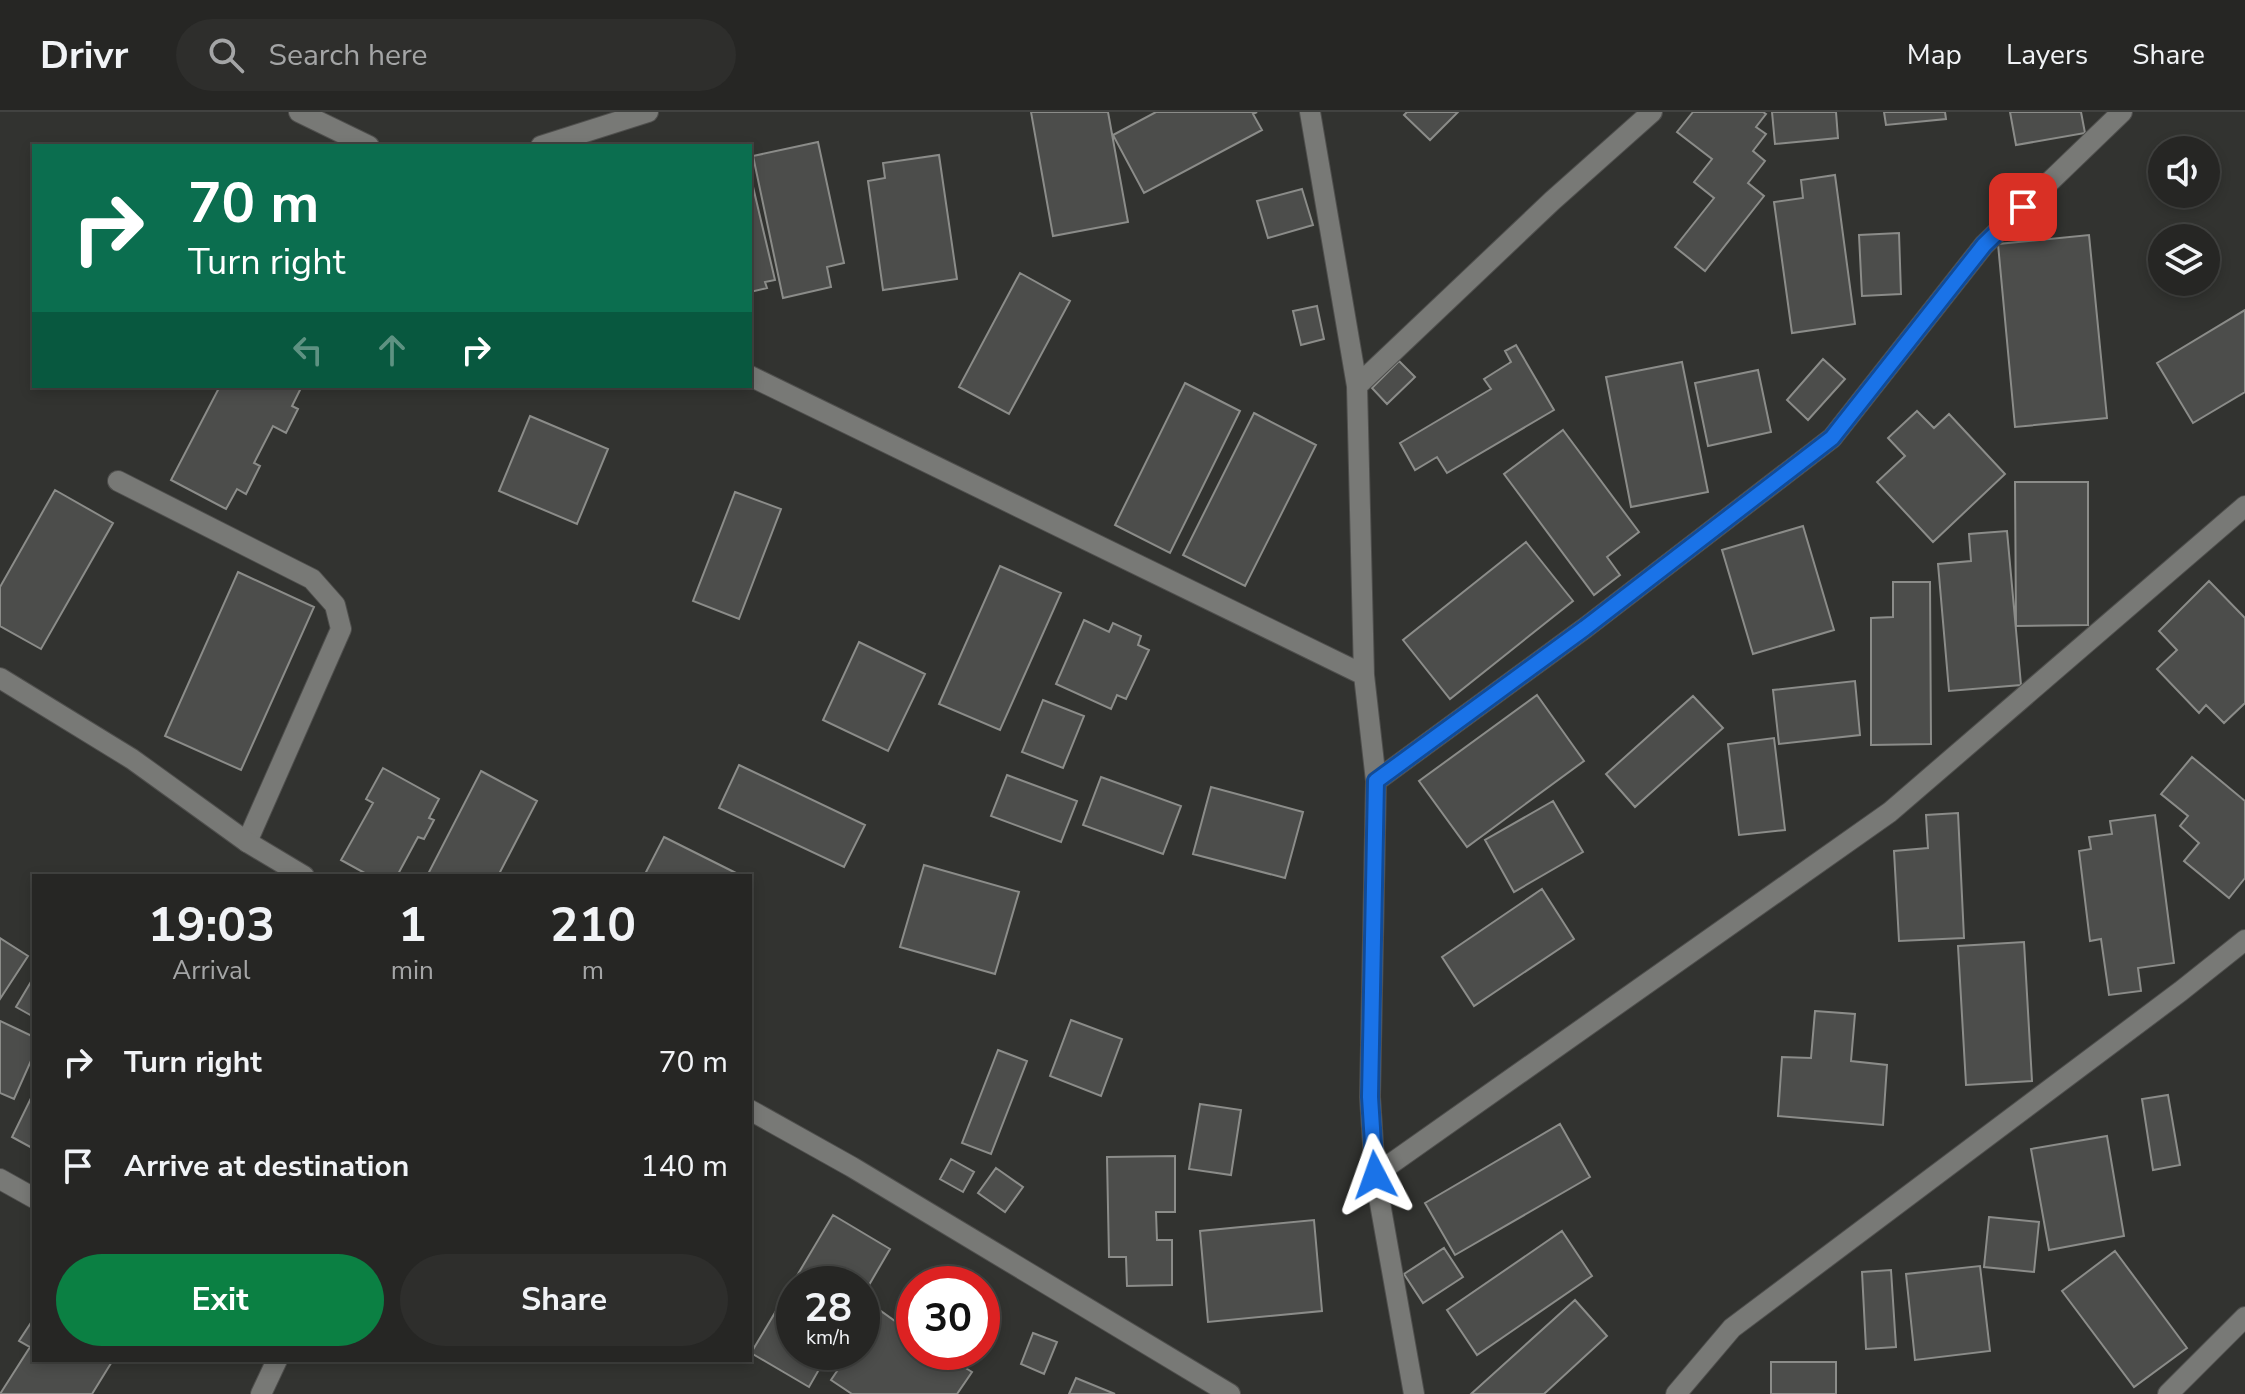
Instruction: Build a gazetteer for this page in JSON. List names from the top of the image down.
{
  "page": {
    "header": "Drivr",
    "search": "Search here",
    "nav": ["Map", "Layers", "Share"],
    "turn": ["70 m", "Turn right"],
    "eta": [
      "19:03",
      "Arrival",
      "1",
      "min",
      "210",
      "m"
    ],
    "list": [
      {
        "name": "Turn right",
        "value": "70 m"
      },
      {
        "name": "Arrive at destination",
        "value": "140 m"
      }
    ],
    "buttons": ["Exit", "Share"],
    "speed": "28 km/h",
    "limit": "30"
  }
}
